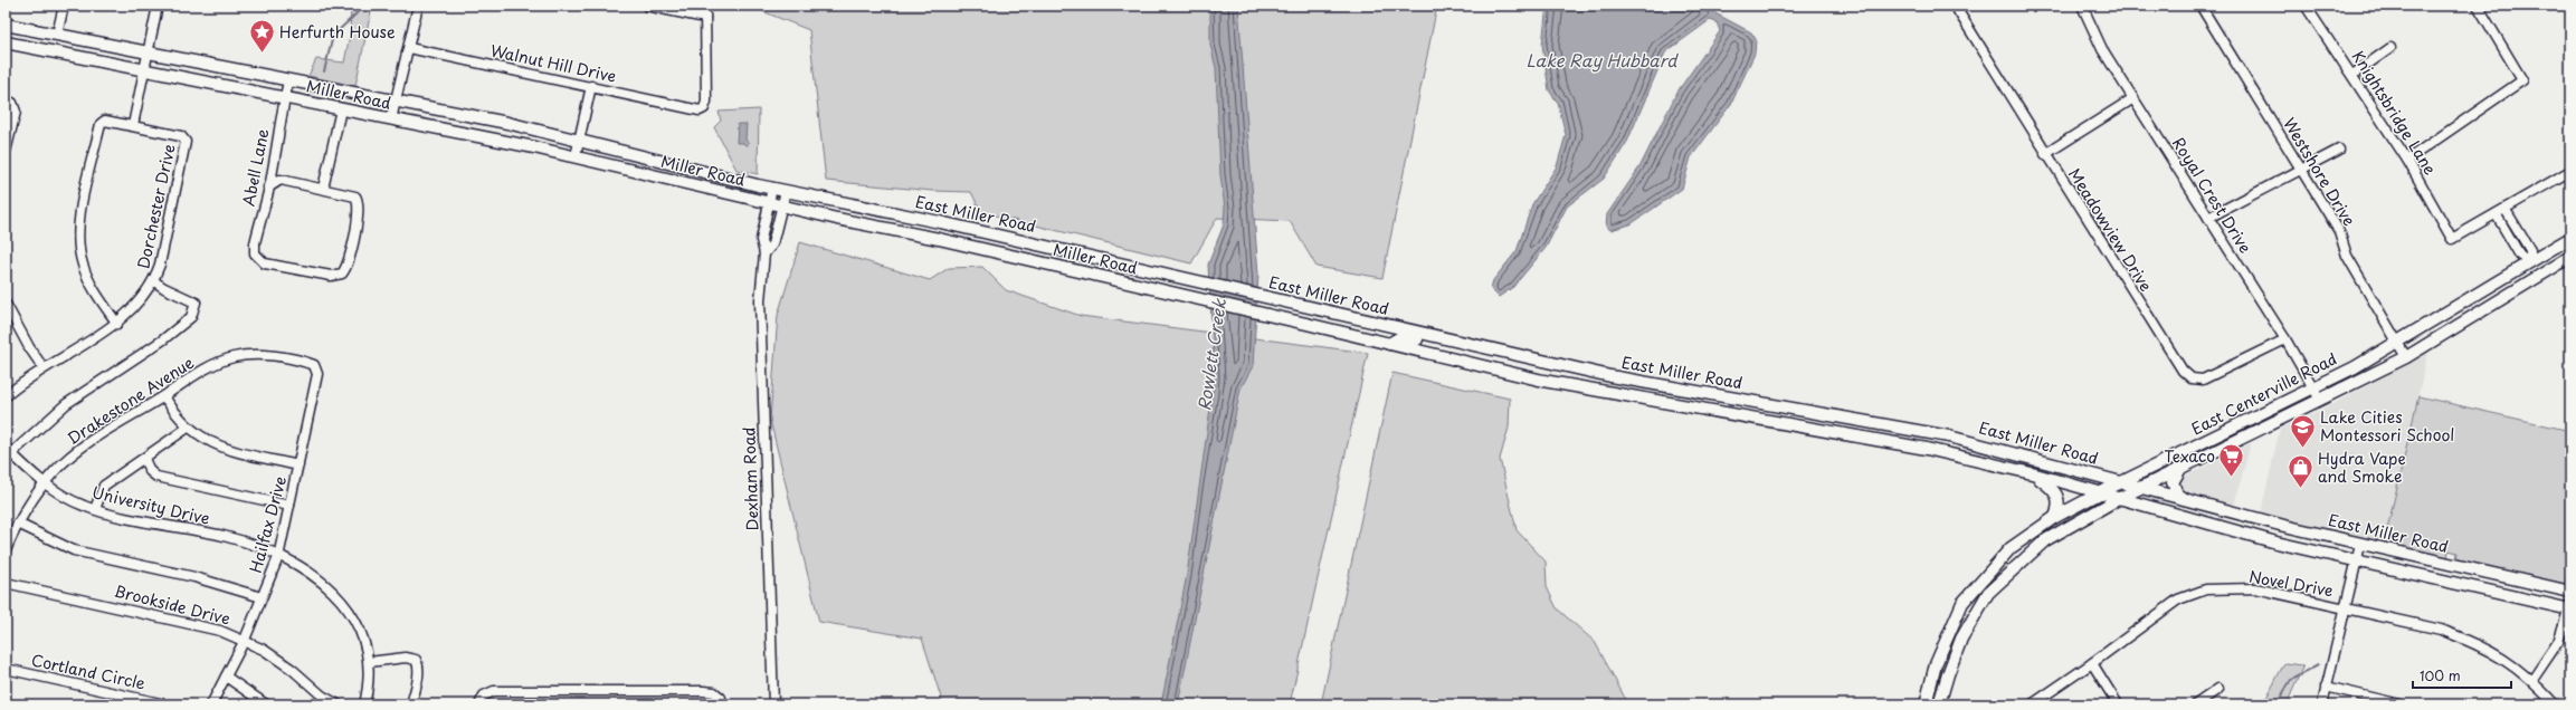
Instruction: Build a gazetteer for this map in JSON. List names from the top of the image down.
{
  "streets": {
    "main road": ["Miller Road", "East Miller Road", "East Centerville Road"],
    "street": [
      "Walnut Hill Drive",
      "Knightsbridge Lane",
      "Abell Lane",
      "Westshore Drive",
      "Royal Crest Drive",
      "Dorchester Drive",
      "Meadowview Drive",
      "Drakestone Avenue",
      "Dexham Road",
      "University Drive",
      "Hailfax Drive",
      "Novel Drive",
      "Brookside Drive",
      "Cortland Circle"
    ]
  },
  "crossings": [
    ["Miller Road", "Abell Lane"],
    ["Miller Road", "East Miller Road"],
    ["Miller Road", "Dexham Road"],
    ["Westshore Drive", "East Centerville Road"],
    ["Royal Crest Drive", "Meadowview Drive"],
    ["Royal Crest Drive", "East Centerville Road"],
    ["East Miller Road", "East Centerville Road"],
    ["East Miller Road", "Dexham Road"],
    ["Drakestone Avenue", "University Drive"],
    ["Drakestone Avenue", "Hailfax Drive"],
    ["University Drive", "Hailfax Drive"],
    ["Hailfax Drive", "Brookside Drive"]
  ],
  "water": ["Lake Ray Hubbard", "Rowlett Creek"],
  "places": {
    "place": ["Herfurth House"],
    "school or university": ["Lake Cities Montessori School"],
    "supermarket": ["Texaco"],
    "shop": ["Hydra Vape and Smoke"]
  },
  "scale_bar": "100 m"
}
